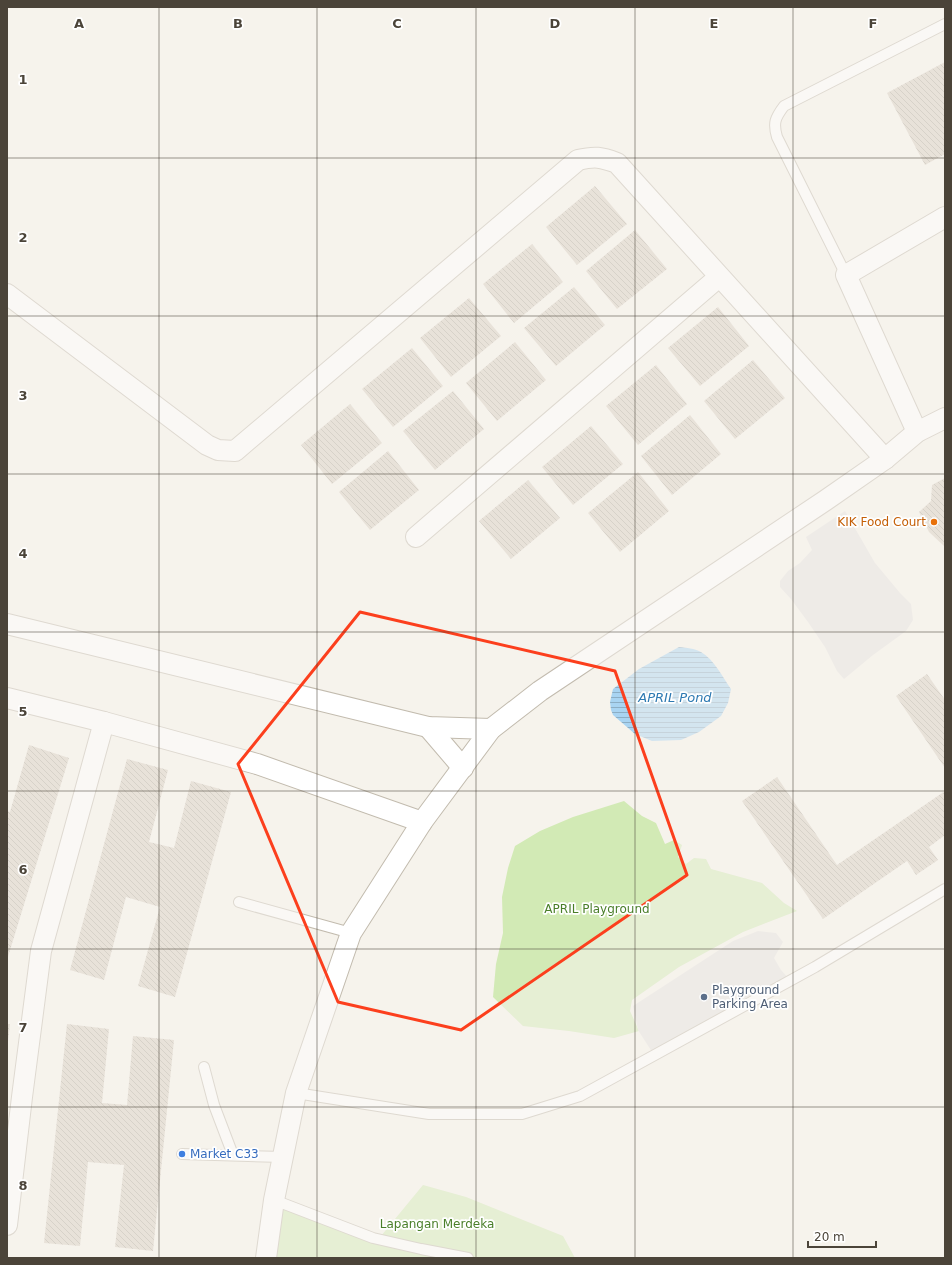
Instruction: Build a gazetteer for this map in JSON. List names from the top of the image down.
{
  "water": ["APRIL Pond"],
  "parks": ["APRIL Playground", "Lapangan Merdeka"],
  "places": ["KIK Food Court", "Playground Parking Area", "Market C33"],
  "scale_bar": "20 m",
  "grid": {
    "columns": [
      "A",
      "B",
      "C",
      "D",
      "E",
      "F"
    ],
    "rows": [
      "1",
      "2",
      "3",
      "4",
      "5",
      "6",
      "7",
      "8"
    ]
  }
}
